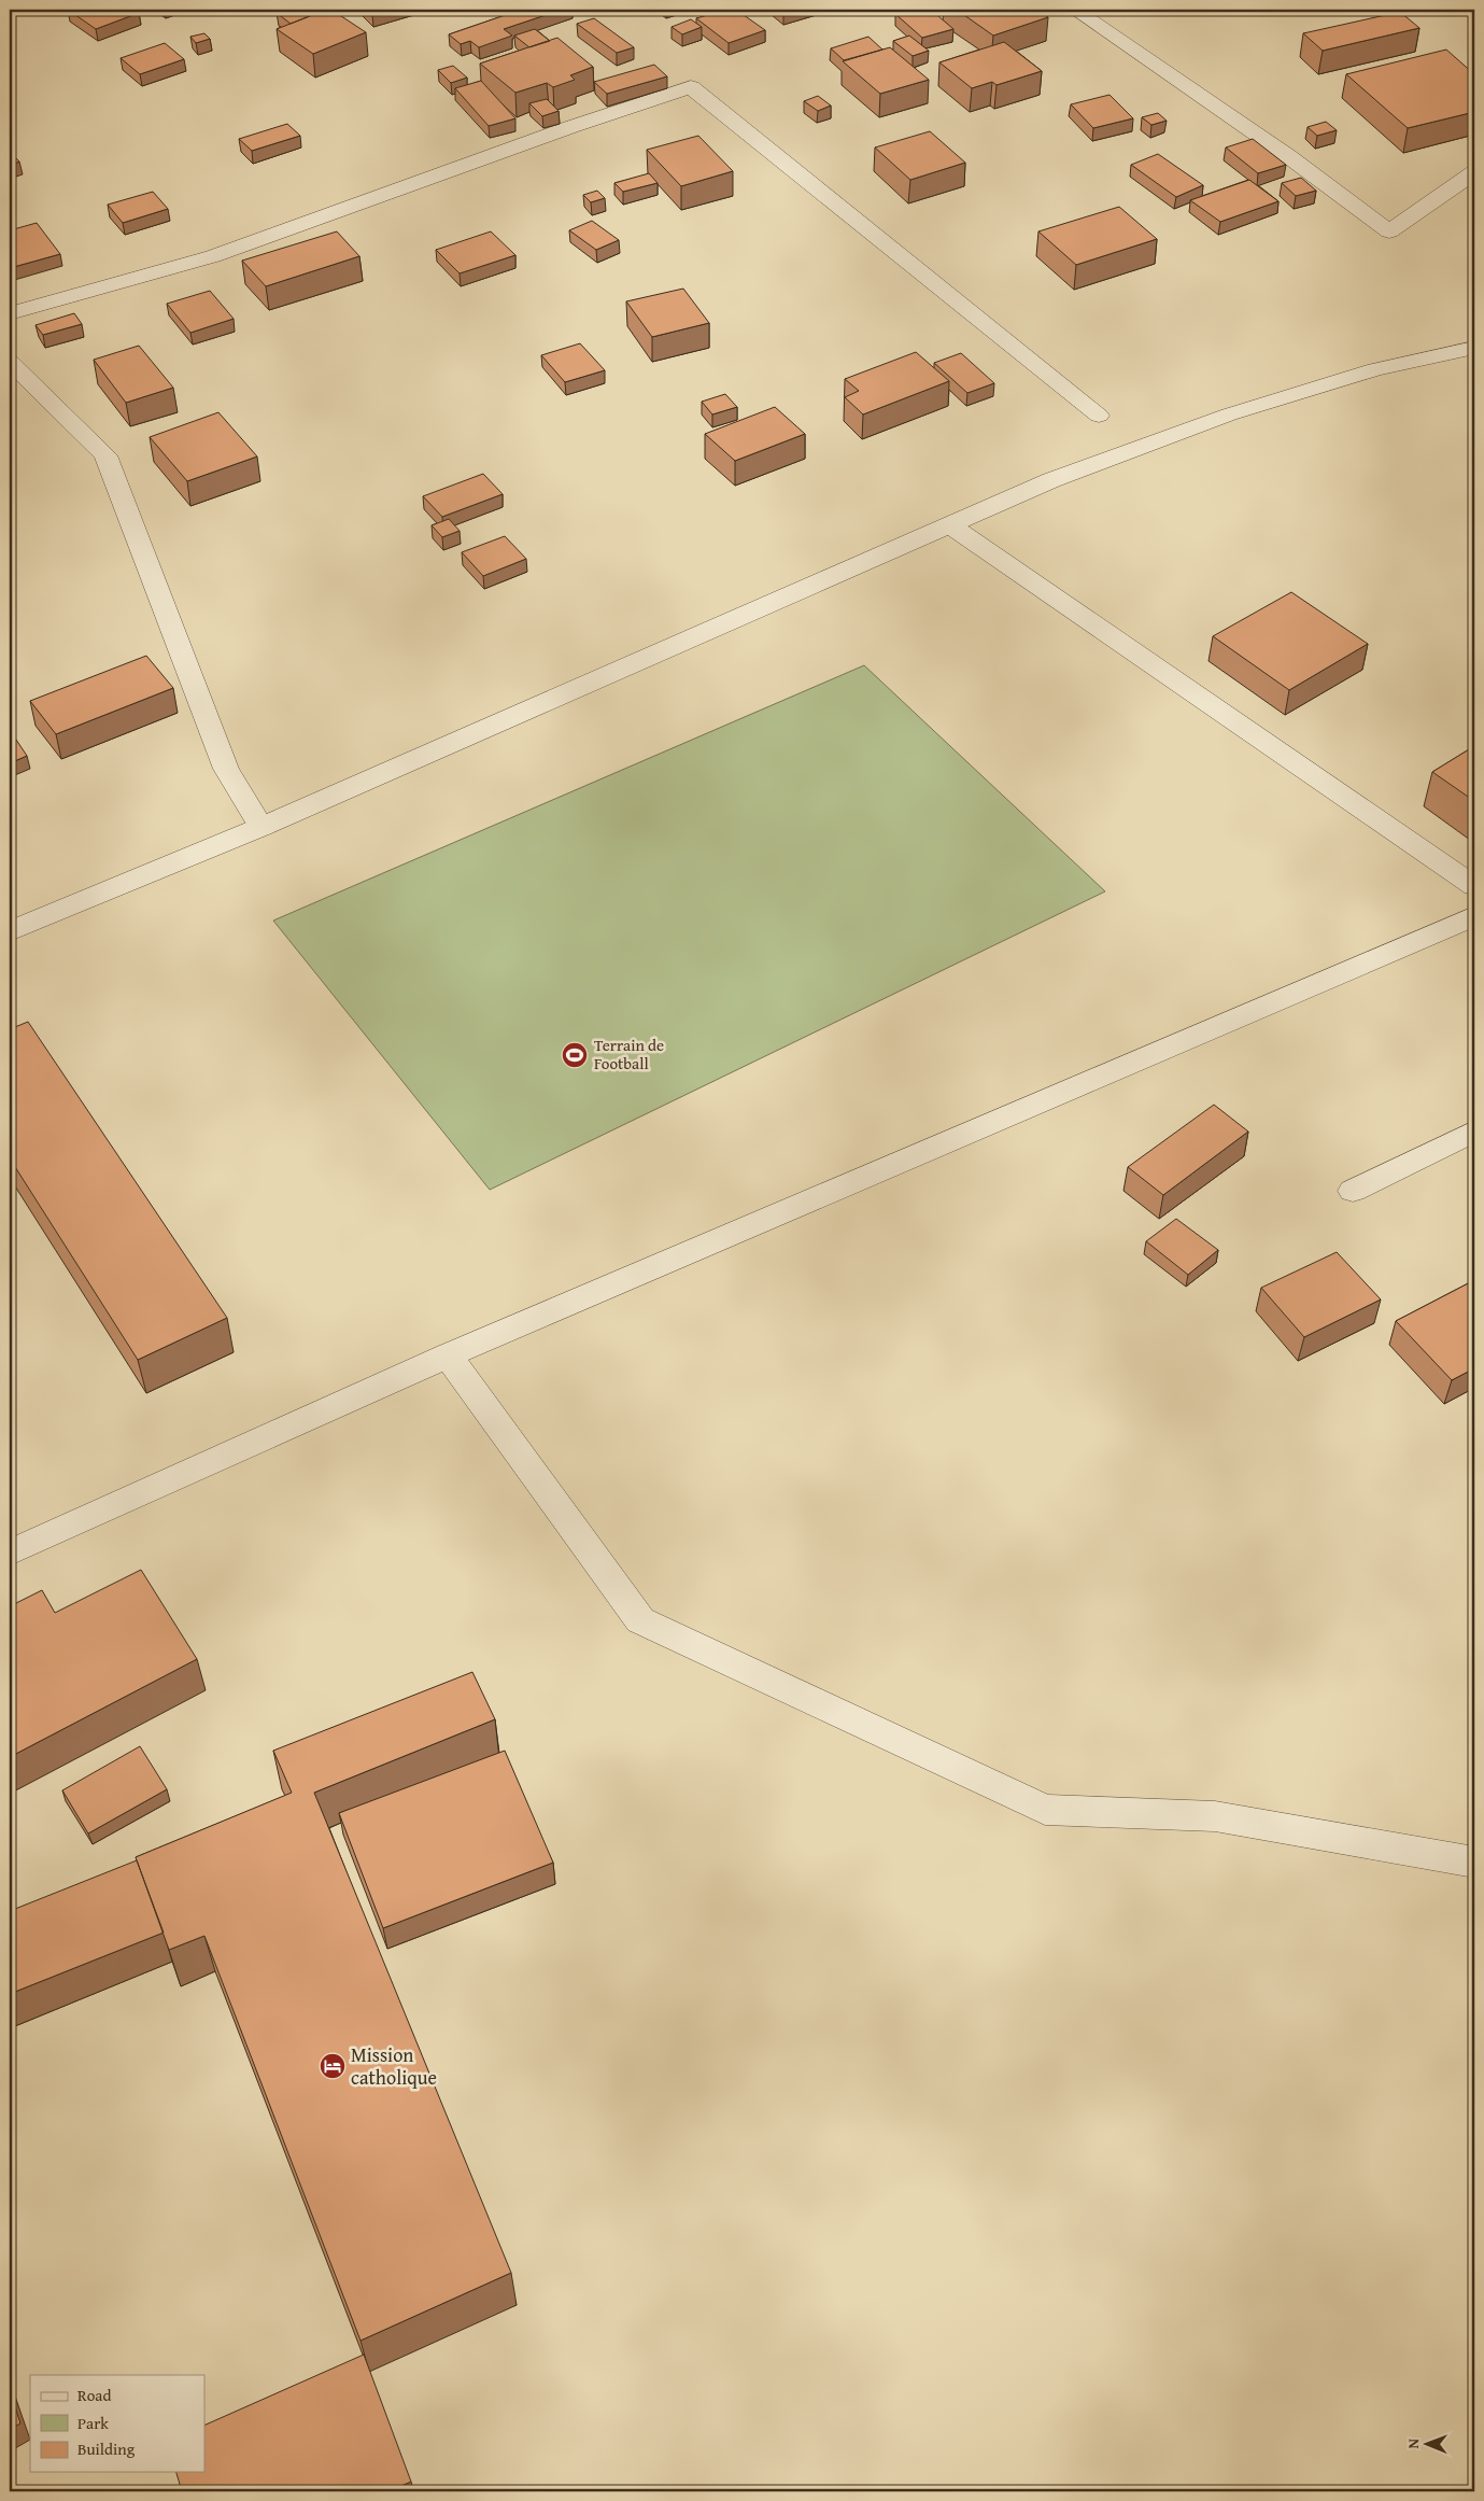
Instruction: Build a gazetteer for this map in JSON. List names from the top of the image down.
{
  "places": {
    "sports": ["Terrain de Football"],
    "hotel": ["Mission catholique"]
  },
  "legend": ["Road", "Park", "Building"],
  "north": "left"
}
